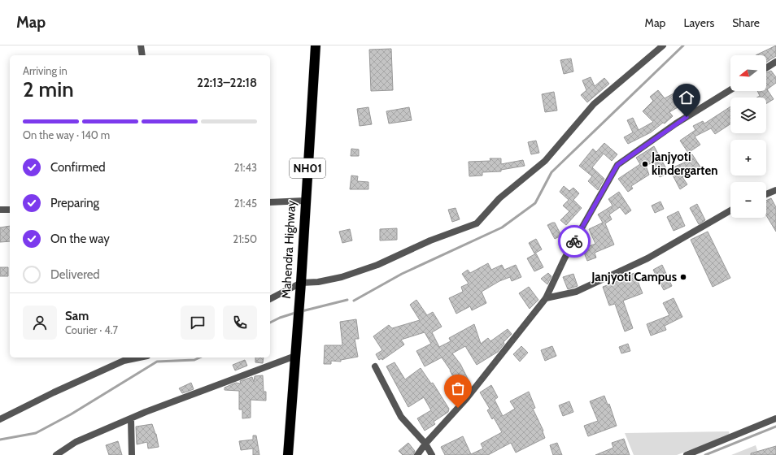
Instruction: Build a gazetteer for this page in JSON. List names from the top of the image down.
{
  "streets": {
    "highway": ["NH01", "Mahendra Highway"]
  },
  "places": ["Janjyoti kindergarten", "Janjyoti Campus"],
  "north": "left",
  "page": {
    "header": "Map",
    "nav": ["Map", "Layers", "Share"],
    "map_buttons": ["+", "−"],
    "heading": ["2 min", "Arriving in", "22:13–22:18"],
    "panel": ["Sam", "Courier · 4.7"],
    "bar": "On the way · 140 m",
    "list": [
      ["Confirmed", "21:43"],
      ["Preparing", "21:45"],
      ["On the way", "21:50"],
      "Delivered"
    ]
  }
}
